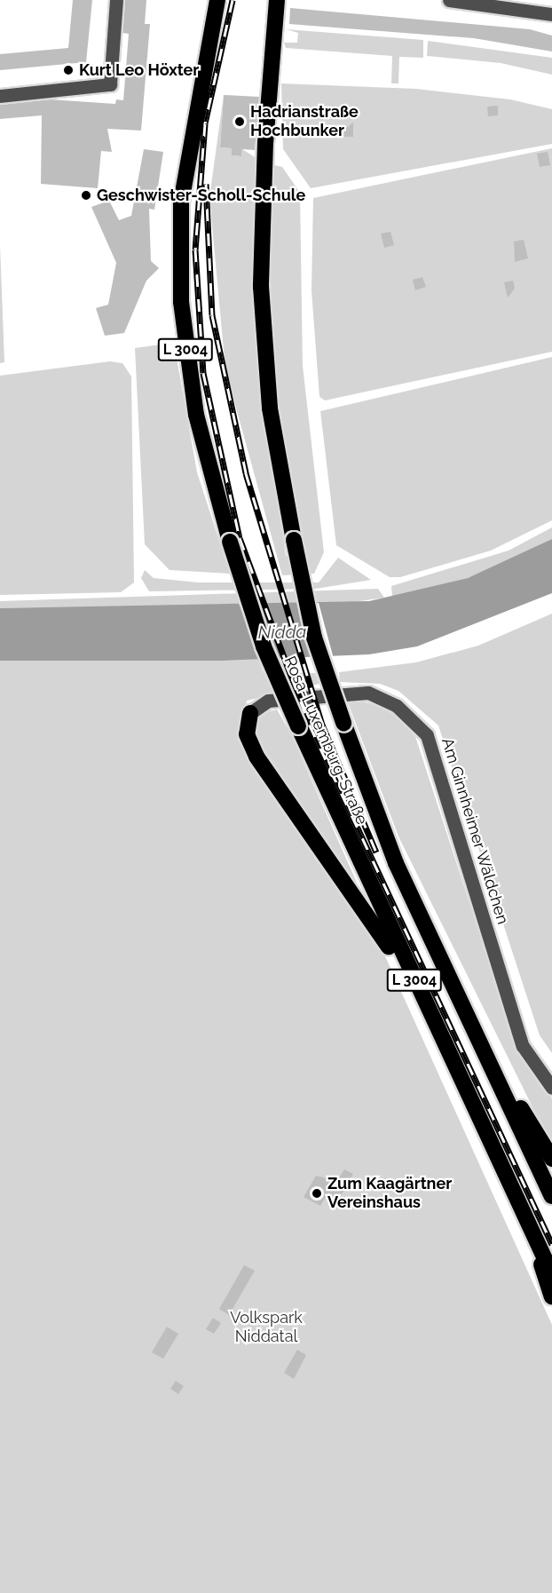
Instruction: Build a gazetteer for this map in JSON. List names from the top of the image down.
{
  "streets": {
    "highway": ["L 3004", "Rosa-Luxemburg-Straße"],
    "street": ["Am Ginnheimer Wäldchen"]
  },
  "water": ["Nidda"],
  "parks": ["Volkspark Niddatal"],
  "places": [
    "Kurt Leo Höxter",
    "Hadrianstraße Hochbunker",
    "Geschwister-Scholl-Schule",
    "Zum Kaagärtner Vereinshaus"
  ]
}
